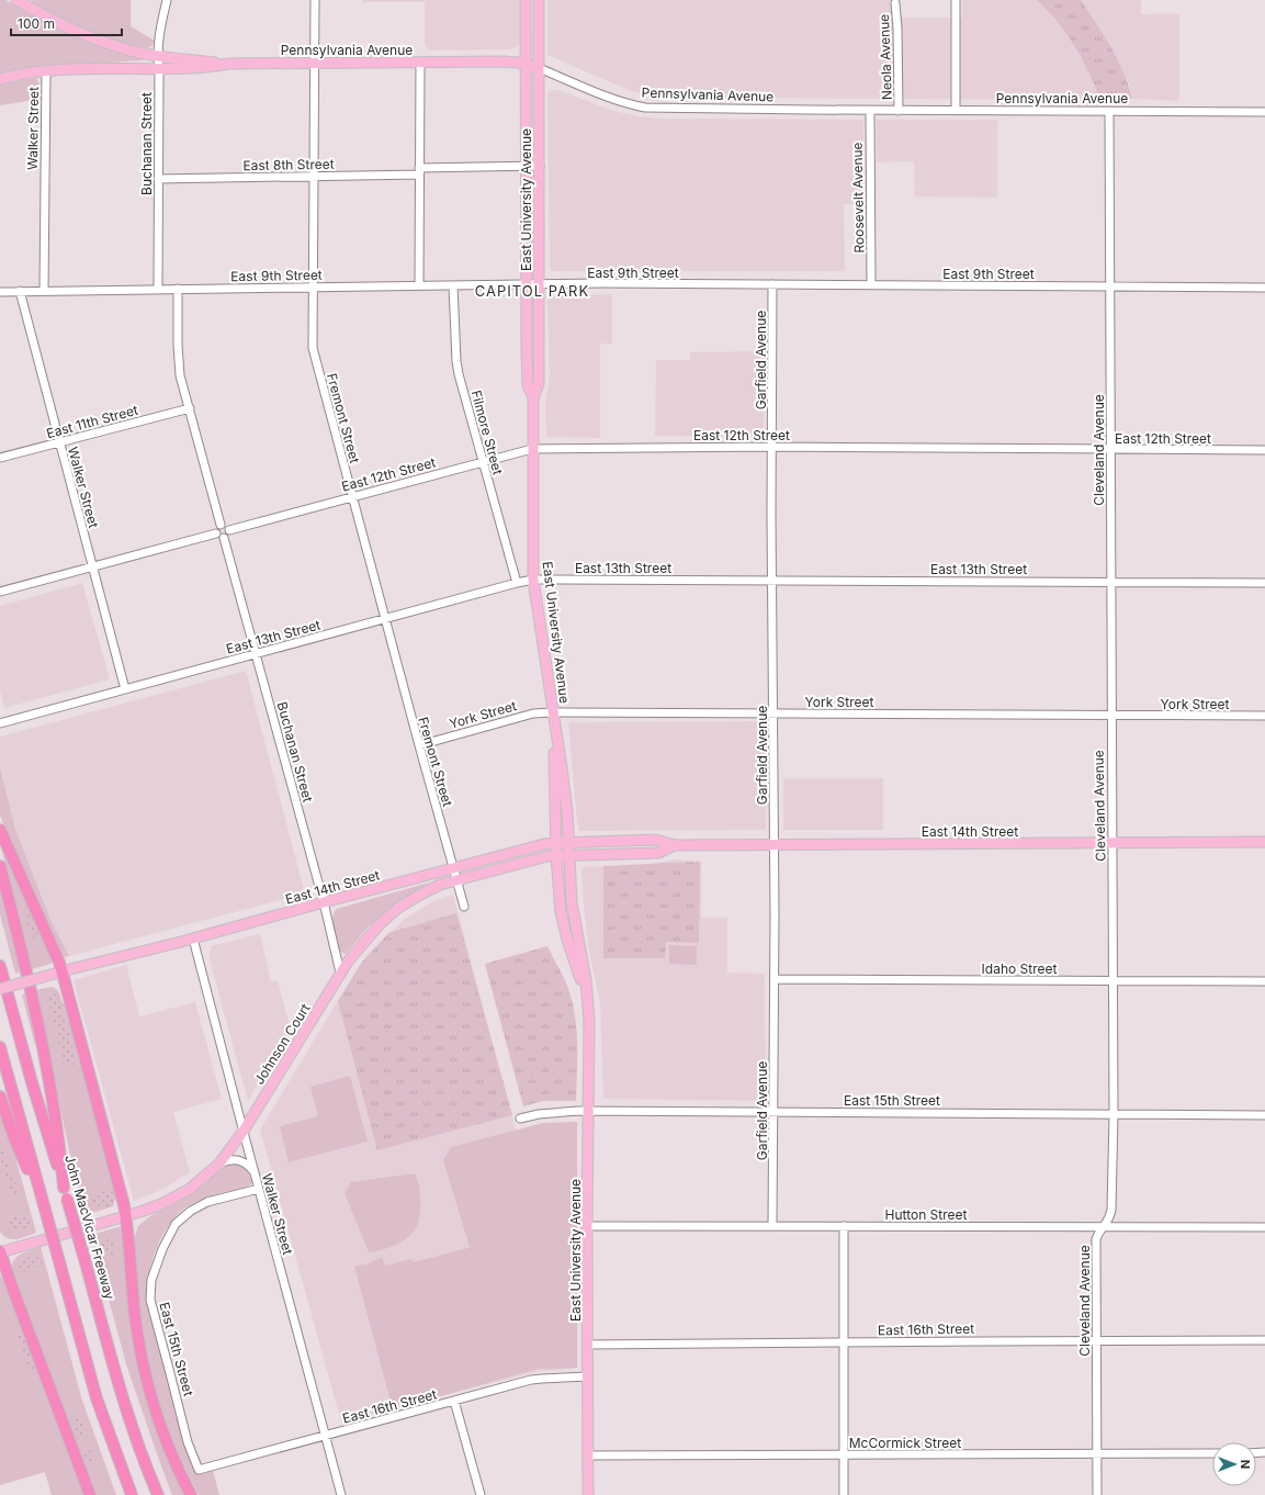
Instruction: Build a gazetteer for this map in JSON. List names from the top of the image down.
{
  "streets": {
    "highway": ["John MacVicar Freeway"],
    "main road": [
      "Pennsylvania Avenue",
      "East University Avenue",
      "East 14th Street",
      "Johnson Court"
    ],
    "street": [
      "Neola Avenue",
      "Walker Street",
      "Buchanan Street",
      "East 8th Street",
      "Roosevelt Avenue",
      "East 9th Street",
      "Garfield Avenue",
      "Fremont Street",
      "East 11th Street",
      "Filmore Street",
      "East 12th Street",
      "Cleveland Avenue",
      "East 13th Street",
      "York Street",
      "Idaho Street",
      "East 15th Street",
      "Hutton Street",
      "East 16th Street",
      "McCormick Street"
    ]
  },
  "crossings": [
    ["Pennsylvania Avenue", "Neola Avenue"],
    ["Pennsylvania Avenue", "Walker Street"],
    ["Pennsylvania Avenue", "Buchanan Street"],
    ["Pennsylvania Avenue", "Roosevelt Avenue"],
    ["Pennsylvania Avenue", "East University Avenue"],
    ["Pennsylvania Avenue", "Fremont Street"],
    ["Pennsylvania Avenue", "Cleveland Avenue"],
    ["Walker Street", "East 9th Street"],
    ["Walker Street", "East 11th Street"],
    ["Walker Street", "East 13th Street"],
    ["Walker Street", "East 14th Street"],
    ["Walker Street", "Johnson Court"],
    ["Walker Street", "East 15th Street"],
    ["Walker Street", "East 16th Street"],
    ["Buchanan Street", "East 8th Street"],
    ["Buchanan Street", "East 9th Street"],
    ["Buchanan Street", "East 12th Street"],
    ["Buchanan Street", "East 13th Street"],
    ["Buchanan Street", "East 14th Street"],
    ["Buchanan Street", "Johnson Court"],
    ["East 8th Street", "East University Avenue"],
    ["East 8th Street", "Fremont Street"],
    ["Roosevelt Avenue", "East 9th Street"],
    ["East University Avenue", "East 9th Street"],
    ["East University Avenue", "East 12th Street"],
    ["East University Avenue", "East 13th Street"],
    ["East University Avenue", "York Street"],
    ["East University Avenue", "East 14th Street"],
    ["East University Avenue", "East 15th Street"],
    ["East University Avenue", "Hutton Street"],
    ["East University Avenue", "East 16th Street"],
    ["East University Avenue", "McCormick Street"],
    ["East 9th Street", "Garfield Avenue"],
    ["East 9th Street", "Fremont Street"],
    ["East 9th Street", "Filmore Street"],
    ["East 9th Street", "Cleveland Avenue"],
    ["Garfield Avenue", "East 12th Street"],
    ["Garfield Avenue", "East 13th Street"],
    ["Garfield Avenue", "York Street"],
    ["Garfield Avenue", "East 14th Street"],
    ["Garfield Avenue", "Idaho Street"],
    ["Garfield Avenue", "East 15th Street"],
    ["Garfield Avenue", "Hutton Street"],
    ["Fremont Street", "East 12th Street"],
    ["Fremont Street", "East 13th Street"],
    ["Fremont Street", "York Street"],
    ["Fremont Street", "East 14th Street"],
    ["Fremont Street", "Johnson Court"],
    ["Filmore Street", "East 12th Street"],
    ["Filmore Street", "East 13th Street"],
    ["East 12th Street", "Cleveland Avenue"],
    ["Cleveland Avenue", "East 13th Street"],
    ["Cleveland Avenue", "York Street"],
    ["Cleveland Avenue", "East 14th Street"],
    ["Cleveland Avenue", "Idaho Street"],
    ["Cleveland Avenue", "East 15th Street"],
    ["Cleveland Avenue", "Hutton Street"],
    ["Cleveland Avenue", "East 16th Street"],
    ["Cleveland Avenue", "McCormick Street"],
    ["East 14th Street", "Johnson Court"],
    ["East 15th Street", "East 16th Street"]
  ],
  "districts": ["CAPITOL PARK"],
  "scale_bar": "100 m",
  "north": "right"
}
